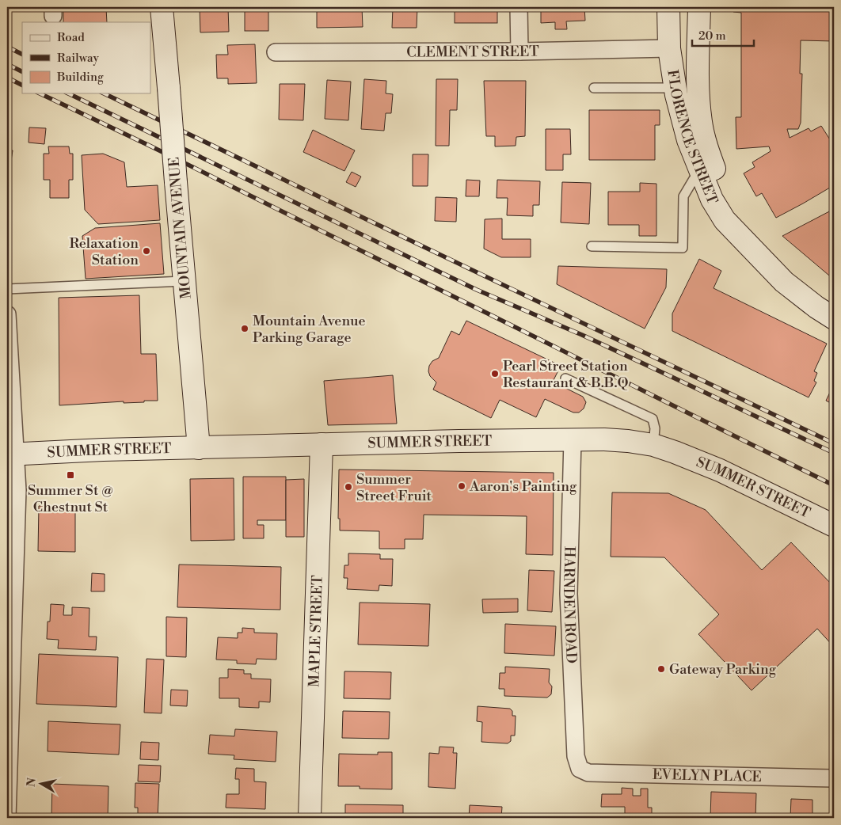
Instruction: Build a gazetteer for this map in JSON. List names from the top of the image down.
{
  "streets": {
    "street": [
      "CLEMENT STREET",
      "FLORENCE STREET",
      "MOUNTAIN AVENUE",
      "SUMMER STREET",
      "HARNDEN ROAD",
      "MAPLE STREET",
      "EVELYN PLACE"
    ]
  },
  "crossings": [
    ["CLEMENT STREET", "FLORENCE STREET"],
    ["MOUNTAIN AVENUE", "SUMMER STREET"],
    ["SUMMER STREET", "HARNDEN ROAD"],
    ["SUMMER STREET", "MAPLE STREET"],
    ["HARNDEN ROAD", "EVELYN PLACE"]
  ],
  "places": {
    "other": [
      "Relaxation Station",
      "Mountain Avenue Parking Garage",
      "Pearl Street Station Restaurant & B.B.Q",
      "Aaron's Painting",
      "Summer Street Fruit",
      "Gateway Parking"
    ],
    "transit": ["Summer St @ Chestnut St"]
  },
  "legend": ["Road", "Railway", "Building"],
  "scale_bar": "20 m",
  "north": "left"
}
